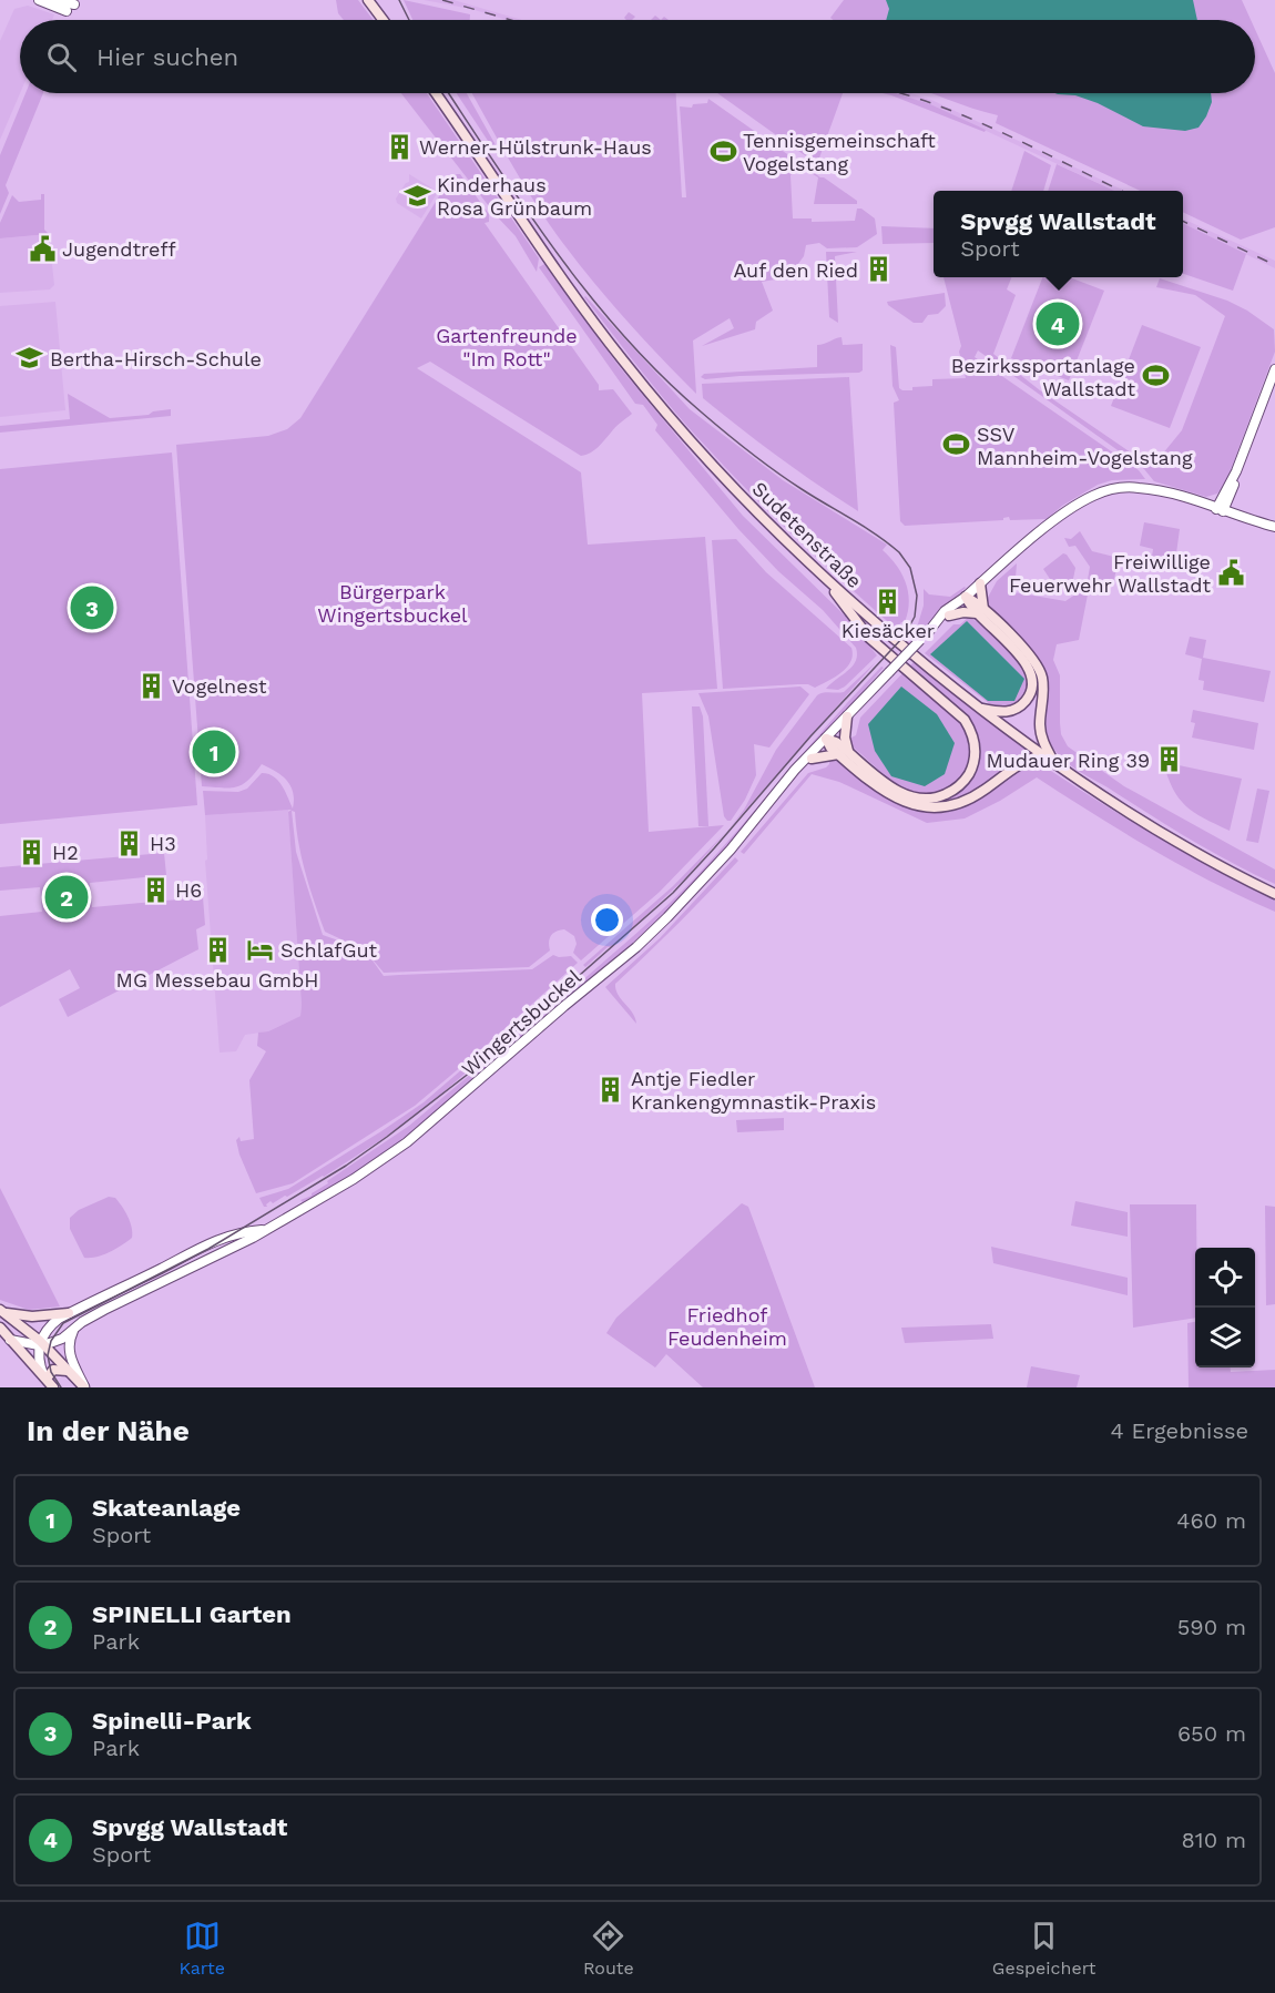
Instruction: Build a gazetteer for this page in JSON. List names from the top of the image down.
{
  "streets": {
    "main road": ["Sudetenstraße"],
    "street": ["Wingertsbuckel"]
  },
  "parks": ["Gartenfreunde \"Im Rott\"", "Bürgerpark Wingertsbuckel", "Friedhof Feudenheim"],
  "places": {
    "building": [
      "Werner-Hülstrunk-Haus",
      "Auf den Ried",
      "Kiesäcker",
      "Vogelnest",
      "Mudauer Ring 39",
      "H3",
      "H2",
      "H6",
      "MG Messebau GmbH",
      "Antje Fiedler Krankengymnastik-Praxis"
    ],
    "sports": ["Tennisgemeinschaft Vogelstang", "Bezirkssportanlage Wallstadt", "SSV Mannheim-Vogelstang"],
    "school or university": ["Kinderhaus Rosa Grünbaum", "Bertha-Hirsch-Schule"],
    "public building": ["Jugendtreff", "Freiwillige Feuerwehr Wallstadt"],
    "hotel": ["SchlafGut"]
  },
  "page": {
    "search": "Hier suchen",
    "popup": ["Spvgg Wallstadt", "Sport"],
    "pins": [
      "4",
      "3",
      "1",
      "2"
    ],
    "heading": ["In der Nähe", "4 Ergebnisse"],
    "list": [
      {
        "mark": "1",
        "name": "Skateanlage",
        "note": "Sport",
        "value": "460 m"
      },
      {
        "mark": "2",
        "name": "SPINELLI Garten",
        "note": "Park",
        "value": "590 m"
      },
      {
        "mark": "3",
        "name": "Spinelli-Park",
        "note": "Park",
        "value": "650 m"
      },
      {
        "mark": "4",
        "name": "Spvgg Wallstadt",
        "note": "Sport",
        "value": "810 m"
      }
    ],
    "nav": ["Karte", "Route", "Gespeichert"]
  }
}
